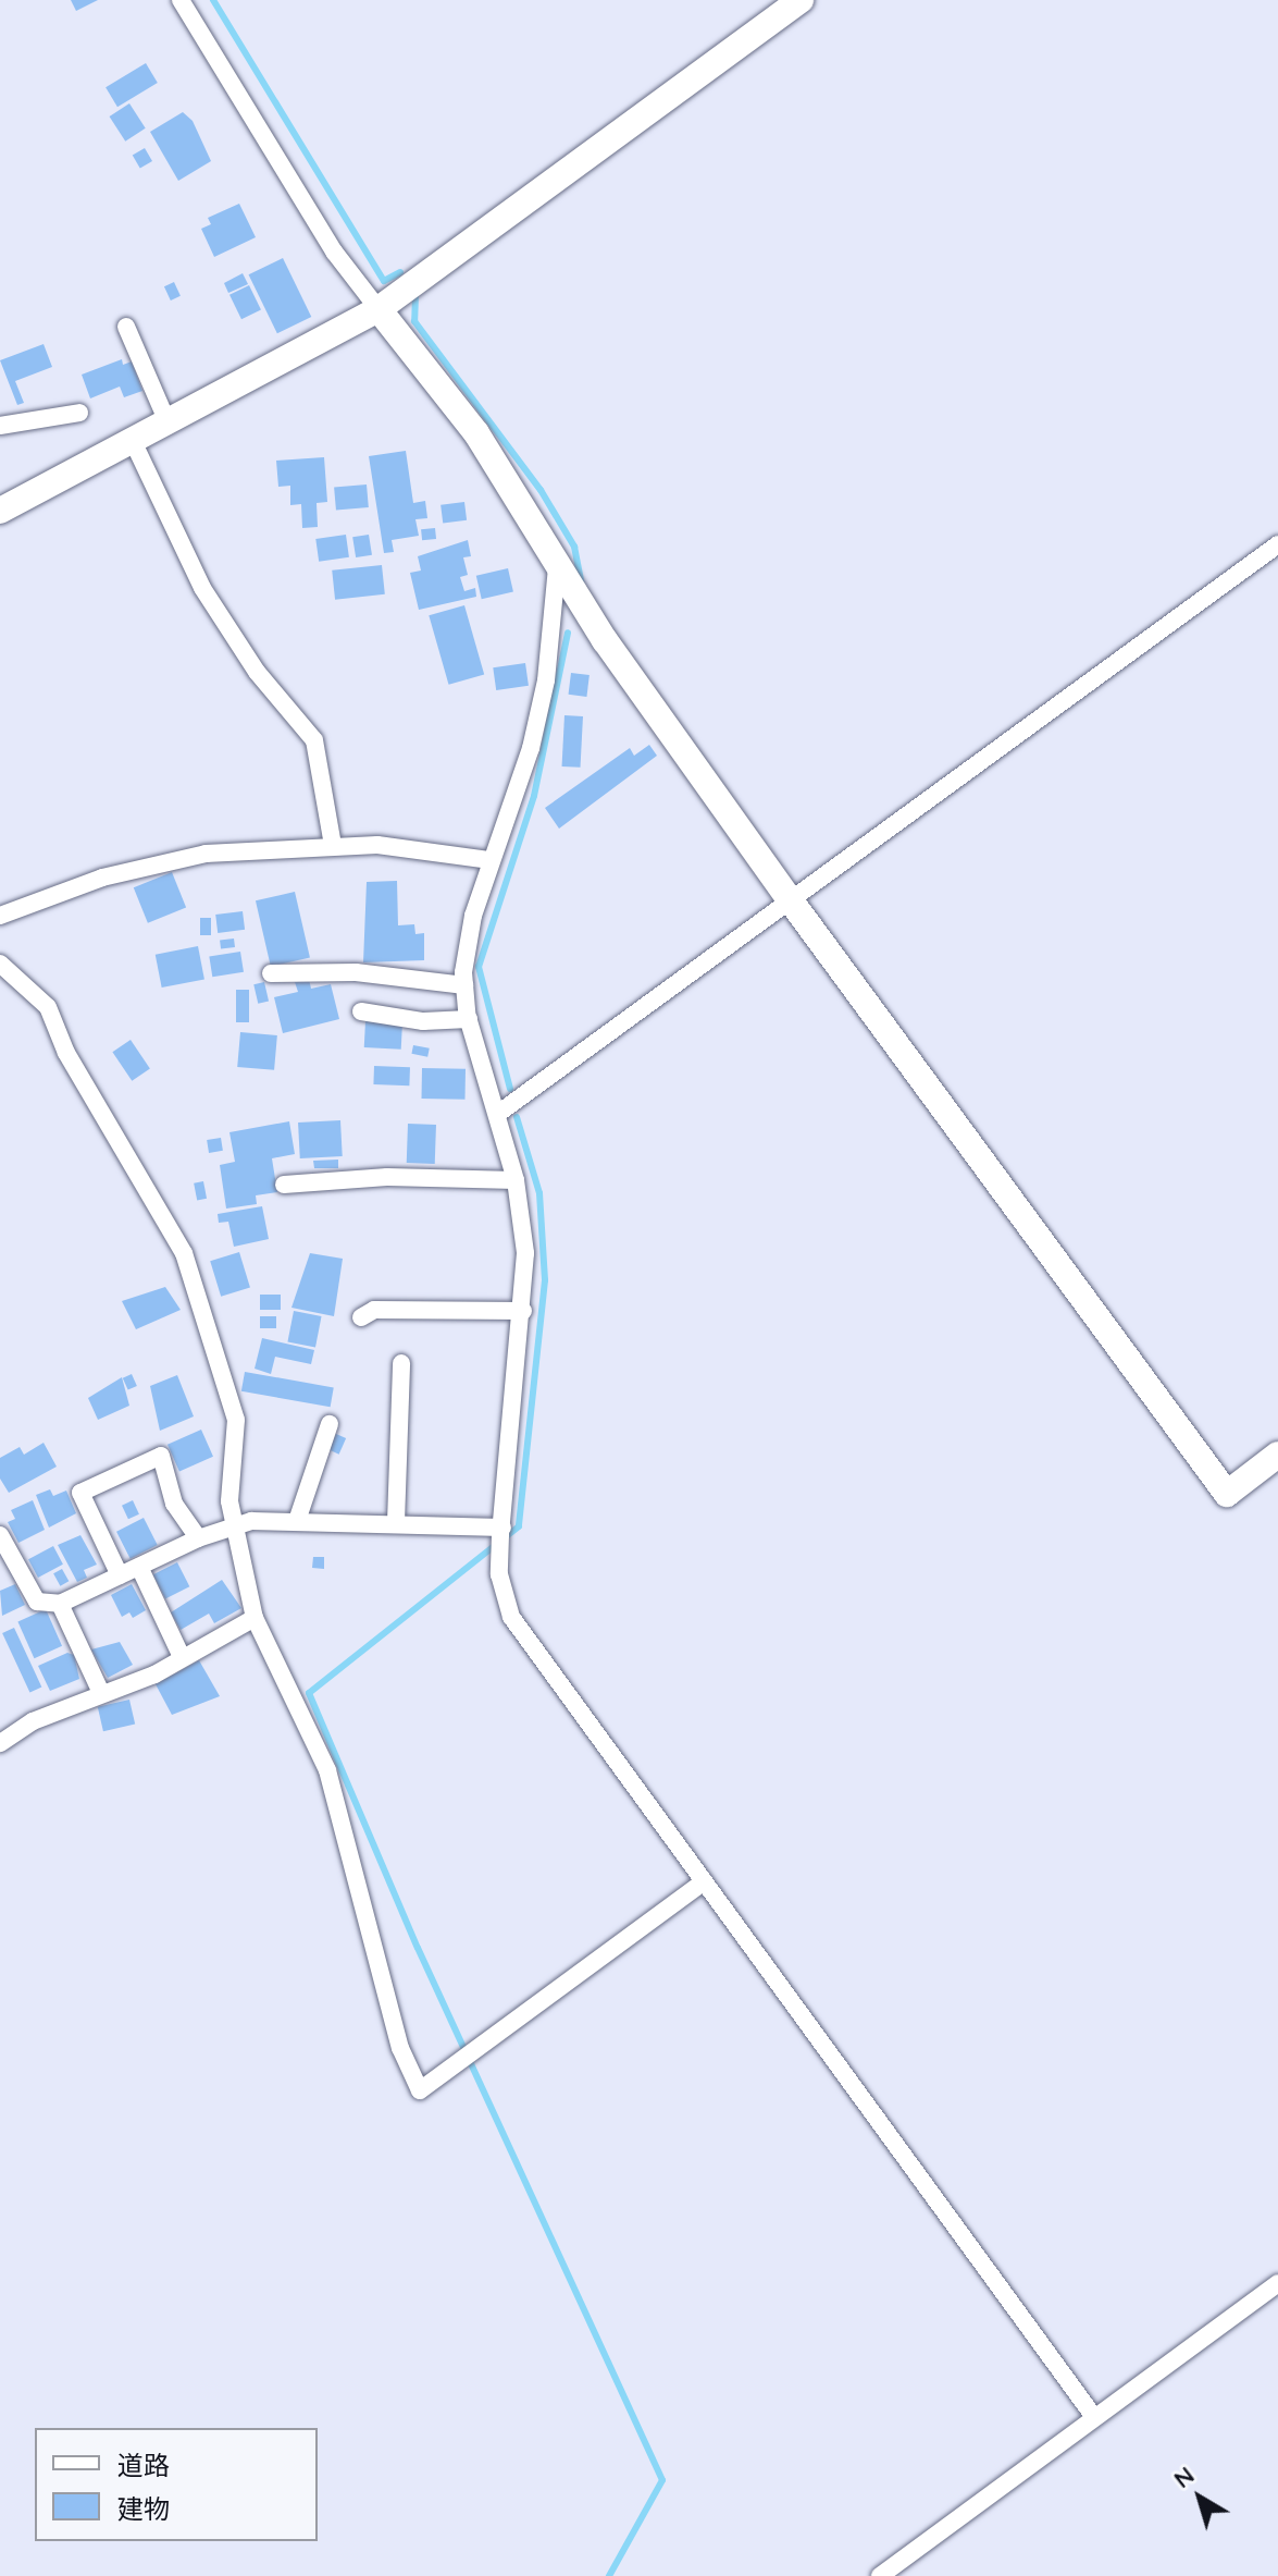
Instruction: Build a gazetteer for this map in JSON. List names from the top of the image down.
{
  "legend": ["道路", "建物"],
  "north": "top left"
}
